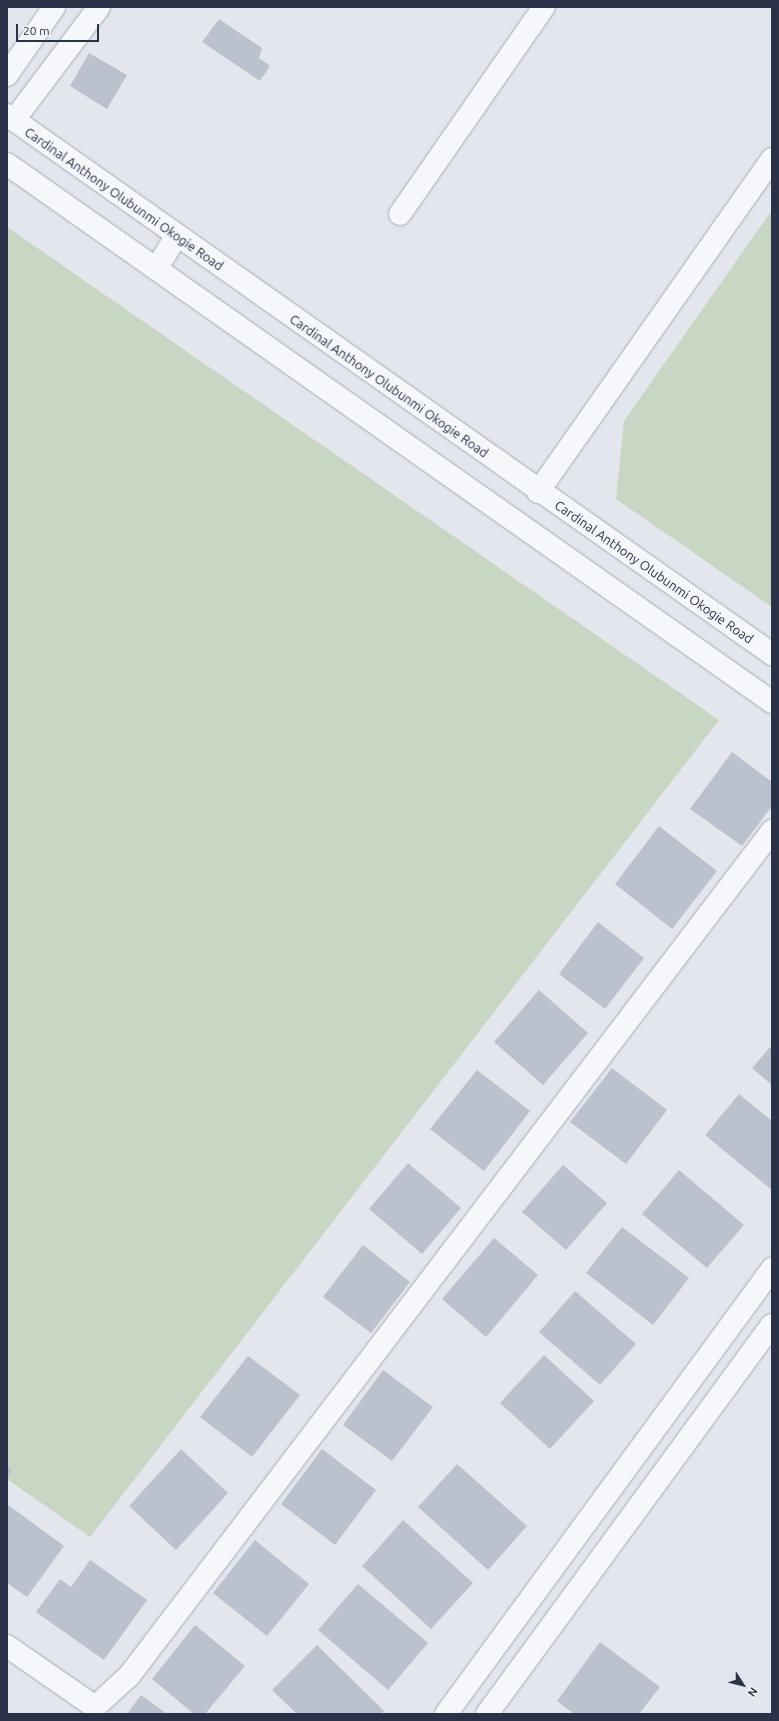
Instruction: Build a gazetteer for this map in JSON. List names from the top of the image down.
{
  "streets": {
    "street": ["Cardinal Anthony Olubunmi Okogie Road"]
  },
  "scale_bar": "20 m",
  "north": "bottom right"
}
